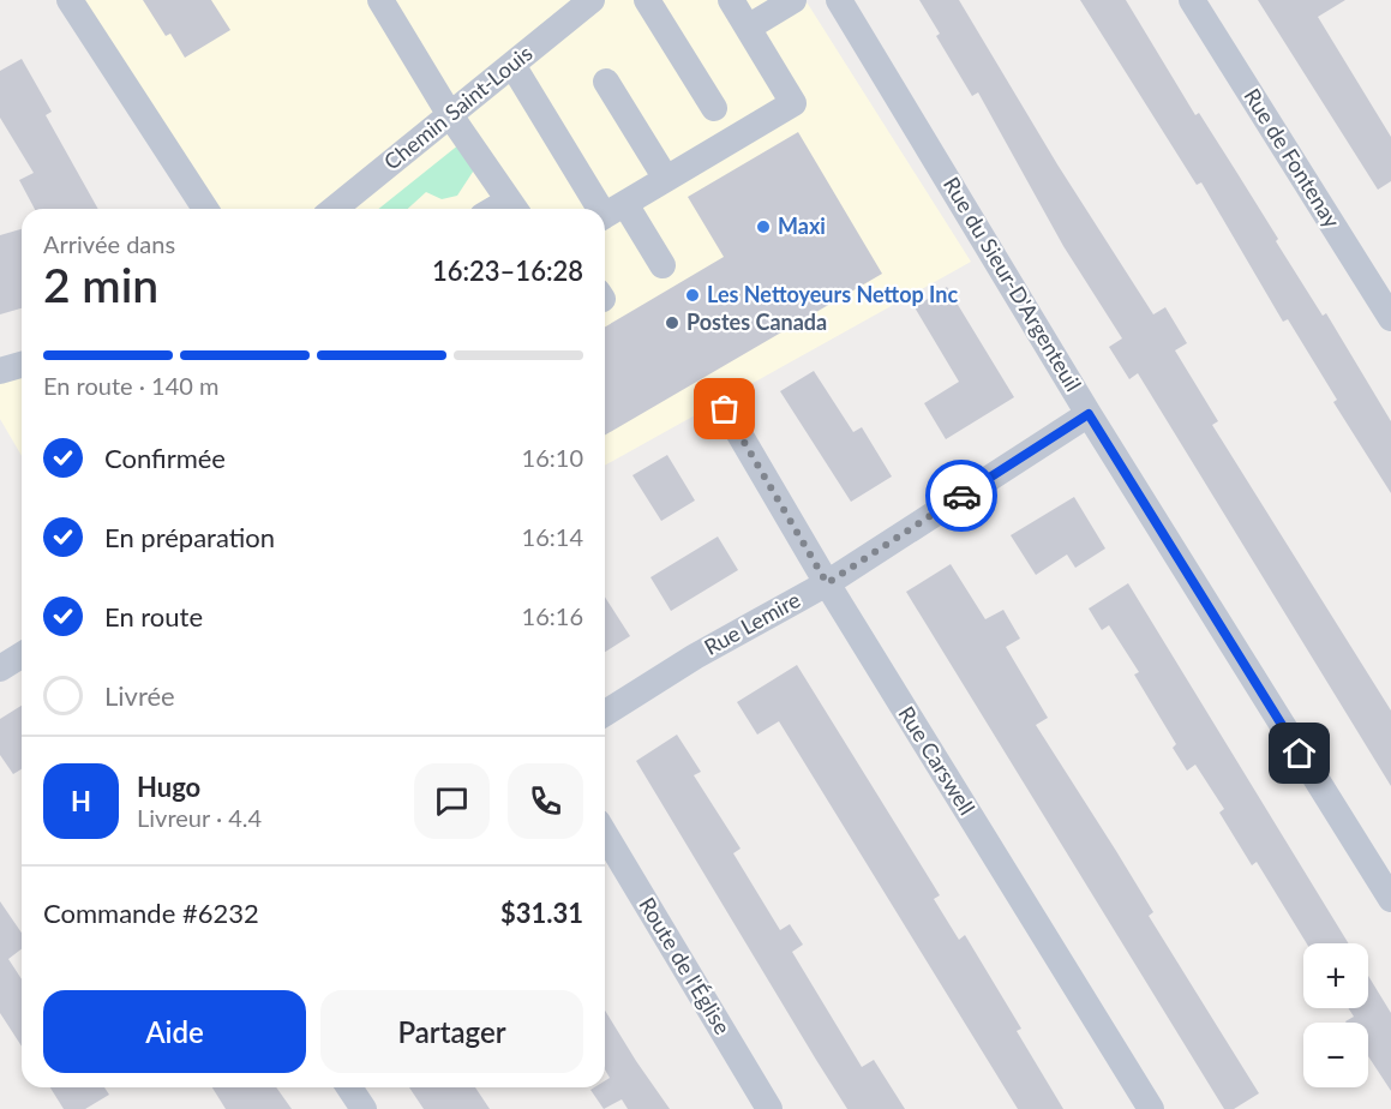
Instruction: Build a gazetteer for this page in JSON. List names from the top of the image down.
{
  "streets": {
    "street": [
      "Chemin Saint-Louis",
      "Rue de Fontenay",
      "Rue du Sieur-D'Argenteuil",
      "Rue Lemire",
      "Rue Carswell",
      "Route de l'Église"
    ]
  },
  "crossings": [
    ["Rue du Sieur-D'Argenteuil", "Rue Lemire"],
    ["Rue Lemire", "Rue Carswell"]
  ],
  "places": ["Maxi", "Les Nettoyeurs Nettop Inc", "Postes Canada"],
  "page": {
    "heading": ["2 min", "Arrivée dans", "16:23–16:28"],
    "panel": [
      "Hugo",
      "Livreur · 4.4",
      "Commande #6232",
      "$31.31"
    ],
    "bar": "En route · 140 m",
    "list": [
      ["Confirmée", "16:10"],
      ["En préparation", "16:14"],
      ["En route", "16:16"],
      "Livrée"
    ],
    "round": "H",
    "map_buttons": ["+", "−"],
    "buttons": ["Aide", "Partager"]
  }
}
